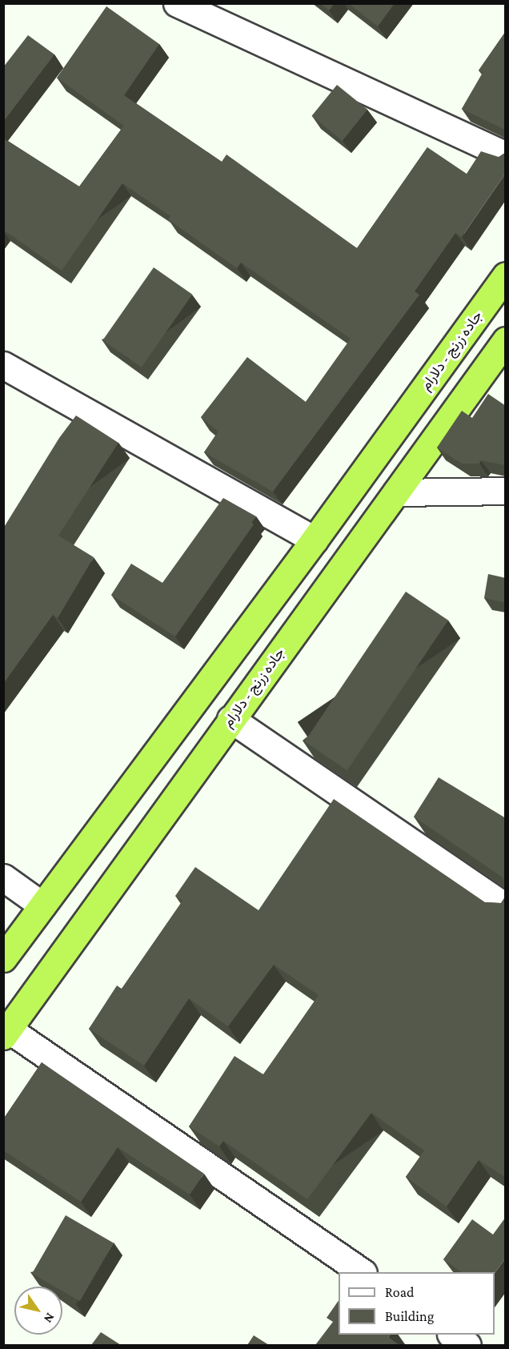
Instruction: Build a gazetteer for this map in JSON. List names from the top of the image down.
{
  "streets": {
    "highway": ["جاده زرنج - دلارام"]
  },
  "legend": ["Road", "Building"],
  "north": "bottom right"
}
